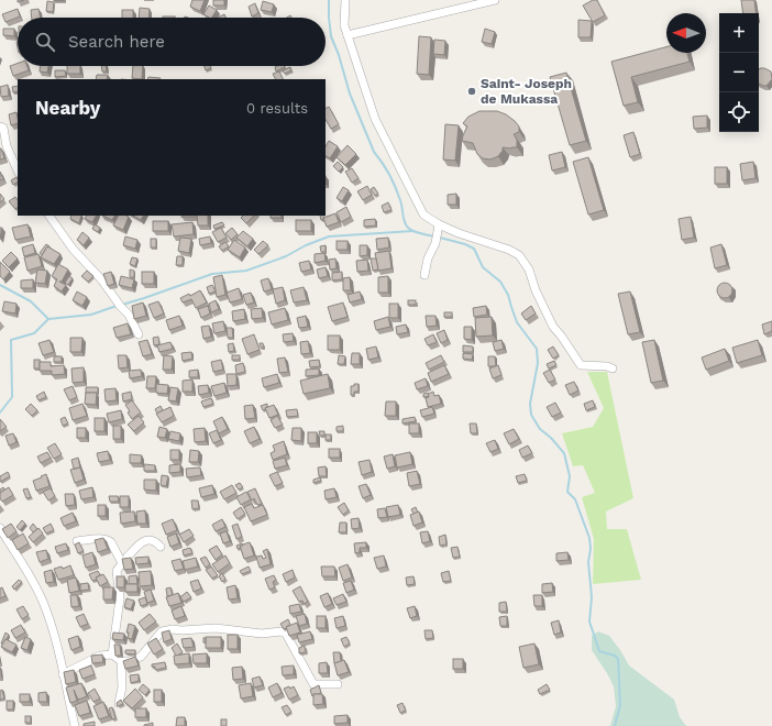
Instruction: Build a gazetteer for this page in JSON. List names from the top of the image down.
{
  "places": ["Saint- Joseph de Mukassa"],
  "north": "left",
  "page": {
    "map_buttons": ["+", "−"],
    "search": "Search here",
    "heading": ["Nearby", "0 results"]
  }
}
